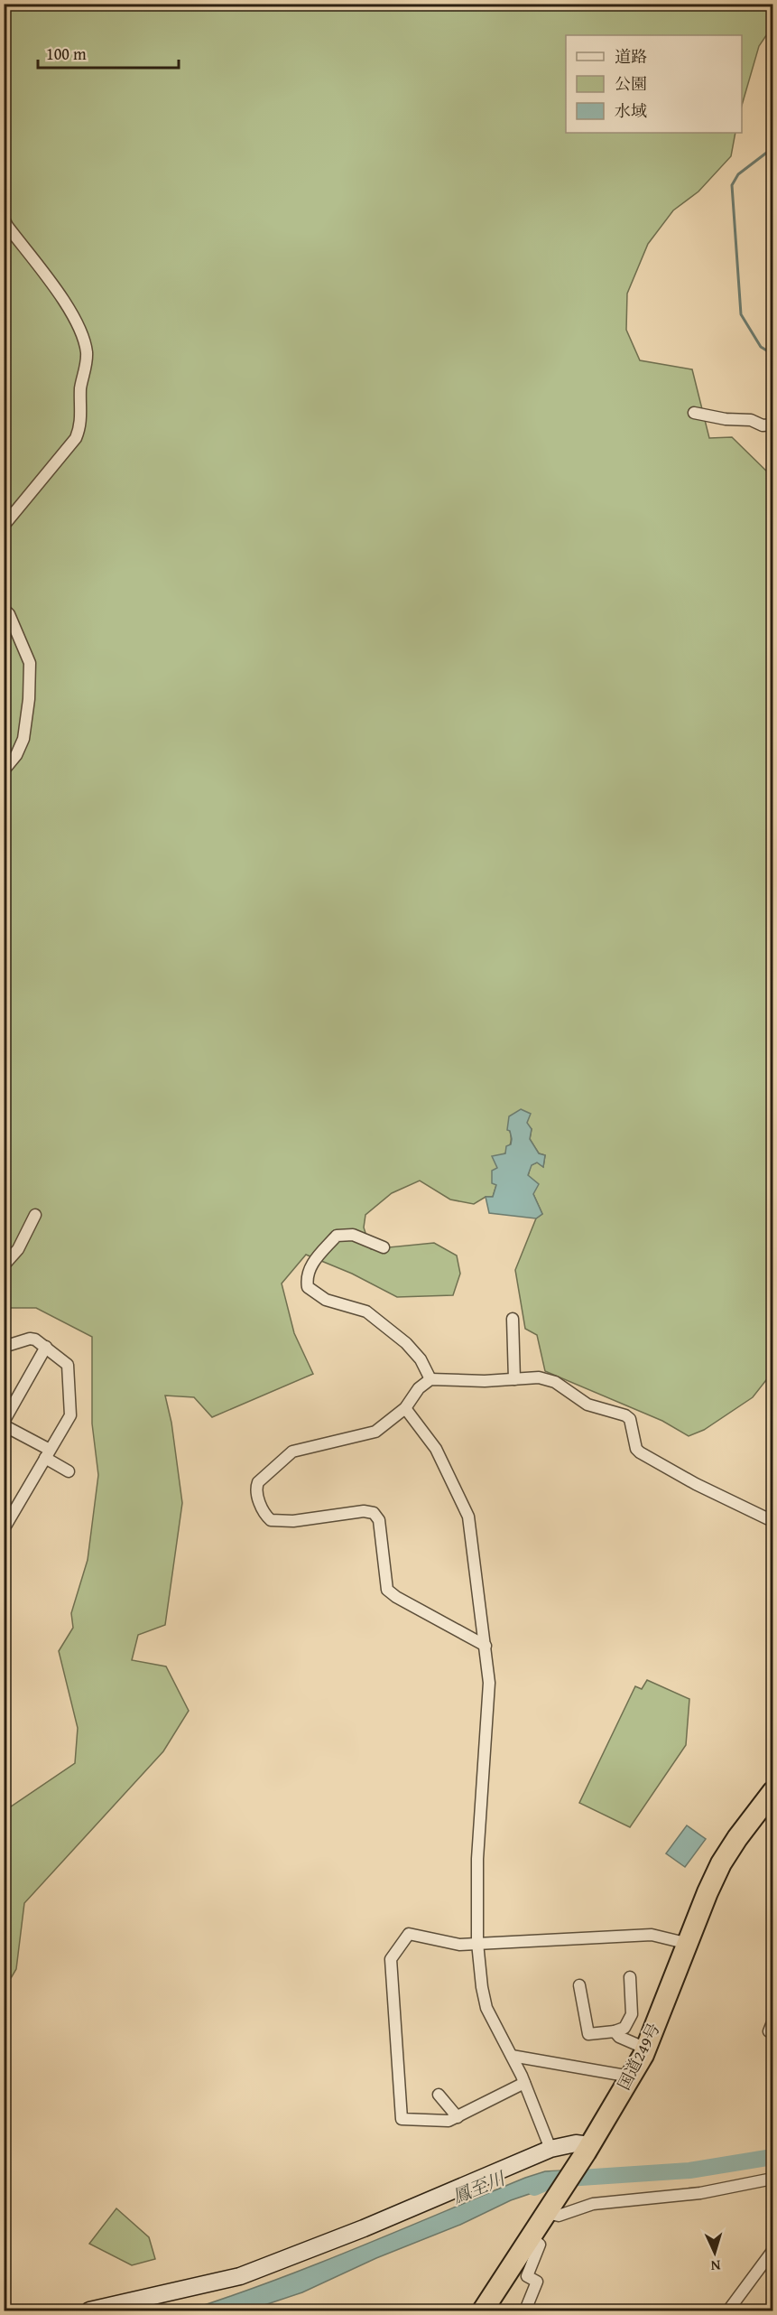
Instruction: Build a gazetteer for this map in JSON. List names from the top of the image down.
{
  "streets": {
    "highway": ["国道249号"]
  },
  "water": ["鳳至川"],
  "legend": ["道路", "公園", "水域"],
  "scale_bar": "100 m",
  "north": "bottom"
}
